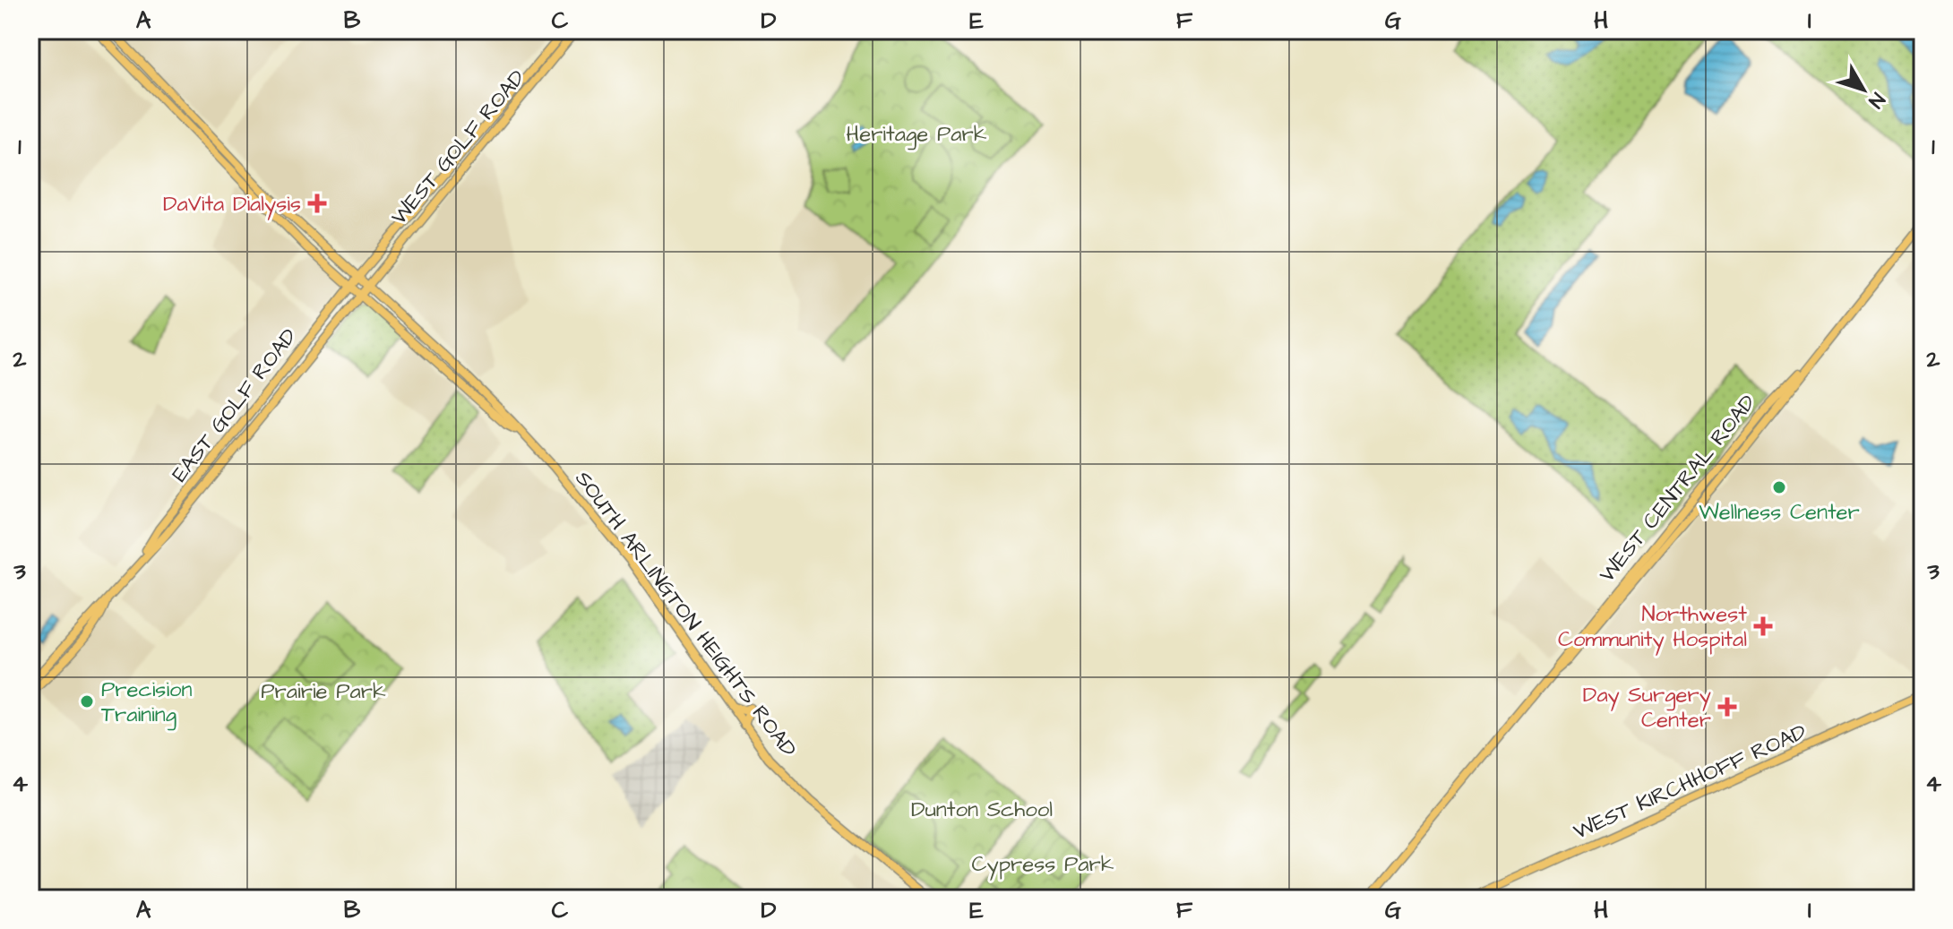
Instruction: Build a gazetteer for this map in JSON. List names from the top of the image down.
{
  "streets": {
    "main road": [
      "WEST GOLF ROAD",
      "EAST GOLF ROAD",
      "WEST CENTRAL ROAD",
      "SOUTH ARLINGTON HEIGHTS ROAD",
      "WEST KIRCHHOFF ROAD"
    ]
  },
  "crossings": [
    ["WEST GOLF ROAD", "EAST GOLF ROAD"],
    ["WEST GOLF ROAD", "SOUTH ARLINGTON HEIGHTS ROAD"],
    ["EAST GOLF ROAD", "SOUTH ARLINGTON HEIGHTS ROAD"]
  ],
  "parks": [
    "Heritage Park",
    "Prairie Park",
    "Dunton School",
    "Cypress Park"
  ],
  "places": {
    "health": ["DaVita Dialysis", "Northwest Community Hospital", "Day Surgery Center"],
    "other": ["Wellness Center", "Precision Training"]
  },
  "north": "bottom right",
  "grid": {
    "columns": [
      "A",
      "B",
      "C",
      "D",
      "E",
      "F",
      "G",
      "H",
      "I"
    ],
    "rows": [
      "1",
      "2",
      "3",
      "4"
    ]
  }
}
